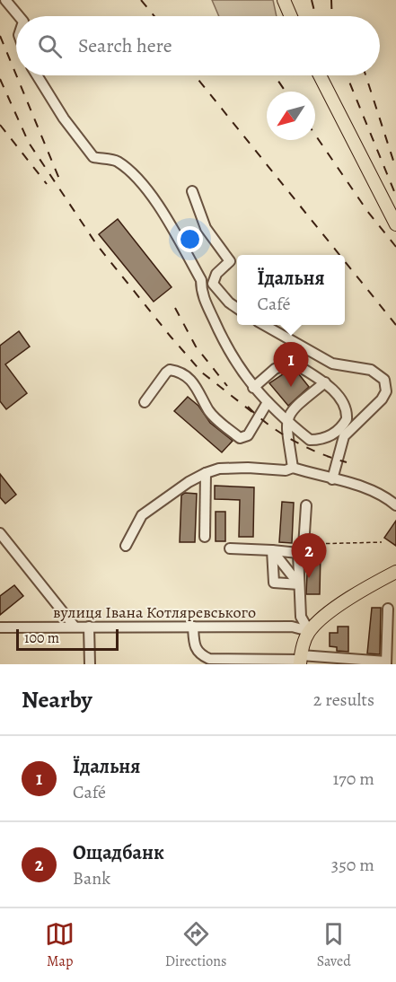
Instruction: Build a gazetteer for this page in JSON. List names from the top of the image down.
{
  "streets": {
    "street": ["вулиця Івана Котляревського"]
  },
  "scale_bar": "100 m",
  "north": "bottom left",
  "page": {
    "search": "Search here",
    "popup": ["Їдальня", "Café"],
    "pins": ["1", "2"],
    "scale": "100 m",
    "heading": ["Nearby", "2 results"],
    "list": [
      {
        "mark": "1",
        "name": "Їдальня",
        "note": "Café",
        "value": "170 m"
      },
      {
        "mark": "2",
        "name": "Ощадбанк",
        "note": "Bank",
        "value": "350 m"
      }
    ],
    "nav": ["Map", "Directions", "Saved"]
  }
}
